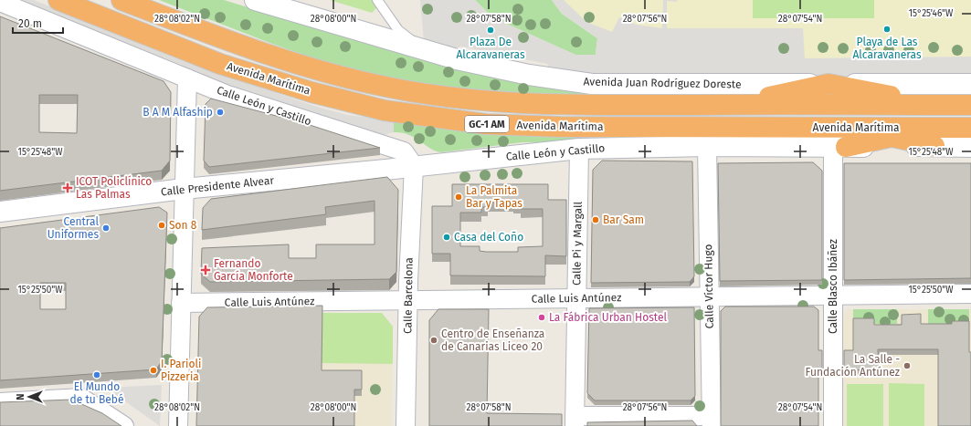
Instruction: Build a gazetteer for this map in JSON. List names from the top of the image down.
{
  "streets": {
    "highway": ["Avenida Marítima", "GC-1 AM"],
    "street": [
      "Avenida Juan Rodríguez Doreste",
      "Calle León y Castillo",
      "Calle Presidente Alvear",
      "Calle Pi y Margall",
      "Calle Víctor Hugo",
      "Calle Blasco Ibáñez",
      "Calle Barcelona",
      "Calle Luis Antúnez"
    ]
  },
  "crossings": [
    ["Avenida Marítima", "Calle León y Castillo"],
    ["Avenida Marítima", "Calle Blasco Ibáñez"],
    ["Calle León y Castillo", "Calle Presidente Alvear"],
    ["Calle León y Castillo", "Calle Pi y Margall"],
    ["Calle León y Castillo", "Calle Víctor Hugo"],
    ["Calle León y Castillo", "Calle Blasco Ibáñez"],
    ["Calle León y Castillo", "Calle Barcelona"],
    ["Calle Presidente Alvear", "Calle Barcelona"],
    ["Calle Pi y Margall", "Calle Luis Antúnez"],
    ["Calle Víctor Hugo", "Calle Luis Antúnez"],
    ["Calle Blasco Ibáñez", "Calle Luis Antúnez"],
    ["Calle Barcelona", "Calle Luis Antúnez"]
  ],
  "places": {
    "other": [
      "Playa de Las Alcaravaneras",
      "Plaza De Alcaravaneras",
      "B A M Alfaship",
      "La Palmita Bar y Tapas",
      "Bar Sam",
      "Son 8",
      "Central Uniformes",
      "Casa del Coño",
      "La Fábrica Urban Hostel",
      "Centro de Enseñanza de Canarias Liceo 20",
      "La Salle - Fundación Antúnez",
      "I. Parioli Pizzeria",
      "El Mundo de tu Bebé"
    ],
    "health": ["ICOT Policlínico Las Palmas", "Fernando García Monforte"]
  },
  "scale_bar": "20 m",
  "north": "left",
  "coordinates": [
    "15°25'46\"W",
    "28°08'02\"N",
    "28°08'00\"N",
    "28°07'58\"N",
    "28°07'56\"N",
    "28°07'54\"N",
    "15°25'48\"W",
    "15°25'50\"W"
  ]
}
